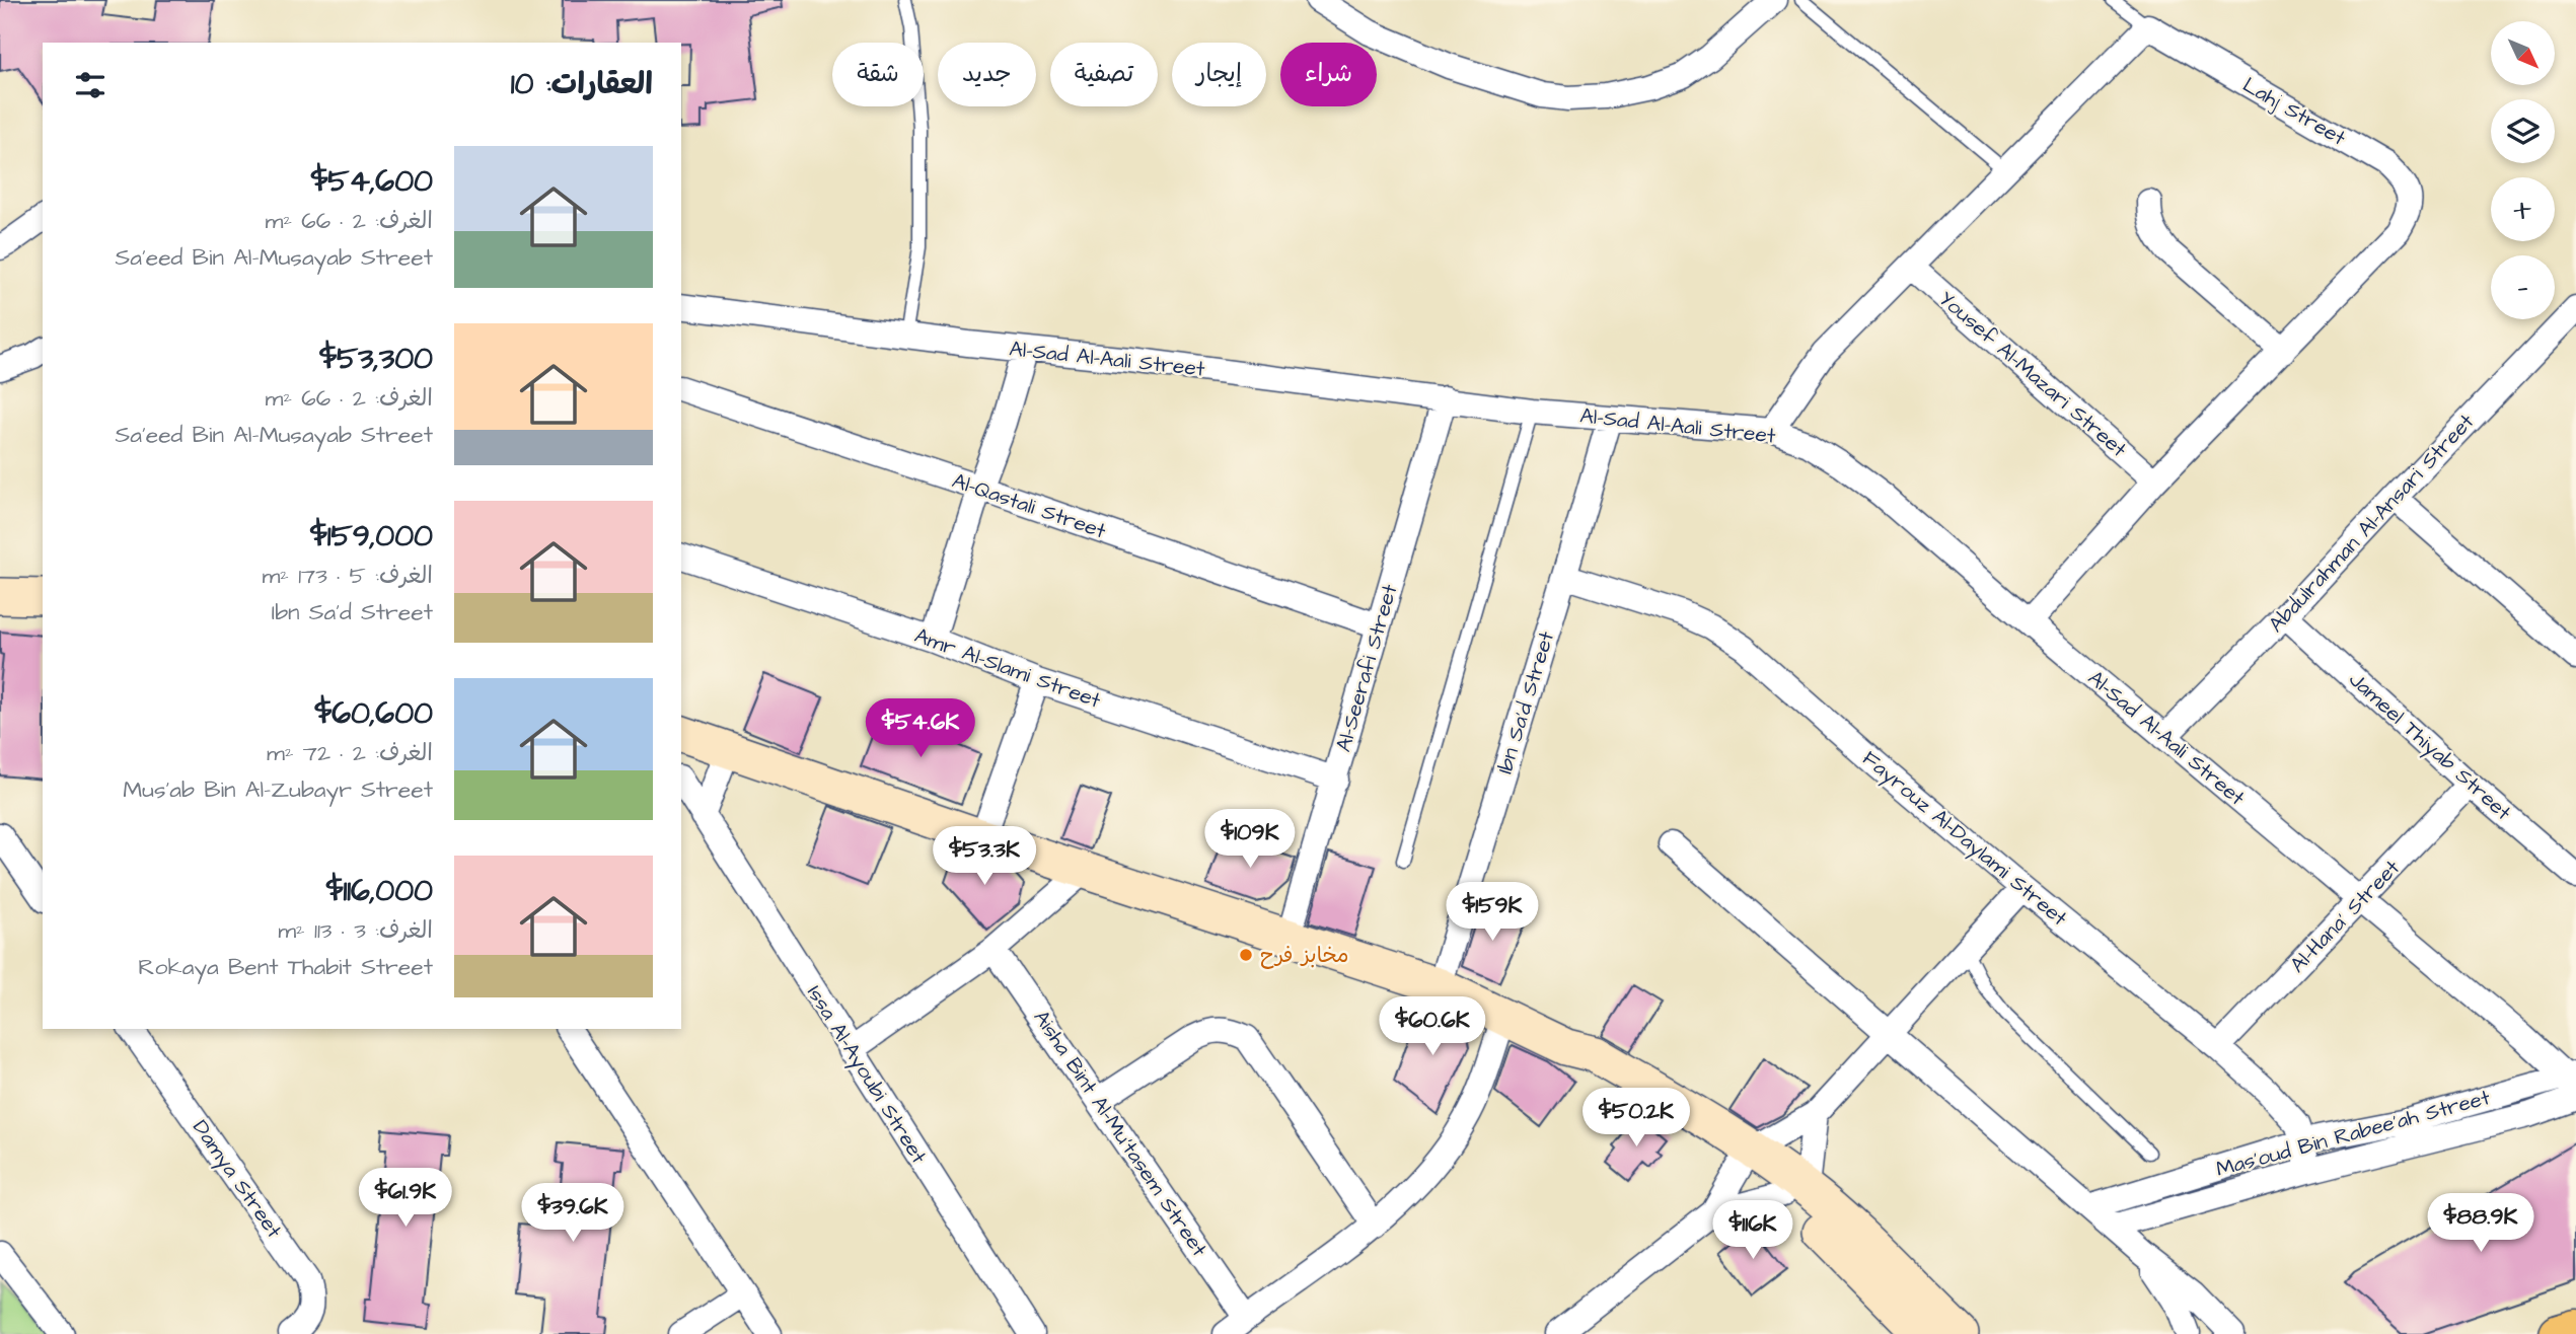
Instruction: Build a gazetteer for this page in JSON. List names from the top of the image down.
{
  "streets": {
    "street": [
      "Lahj Street",
      "Al-Sad Al-Aali Street",
      "Yousef Al-Mazari Street",
      "Al-Qastali Street",
      "Abdulrahman Al-Ansari Street",
      "Amr Al-Slami Street",
      "Al-Seerafi Street",
      "Ibn Sa'd Street",
      "Jameel Thiyab Street",
      "Fayrouz Al-Daylami Street",
      "Al-Hana' Street",
      "Issa Al-Ayoubi Street",
      "Aisha Bint Al-Mu'tasem Street",
      "Mas'oud Bin Rabee'ah Street",
      "Damya Street"
    ]
  },
  "crossings": [
    ["Lahj Street", "Al-Sad Al-Aali Street"],
    ["Lahj Street", "Yousef Al-Mazari Street"],
    ["Al-Sad Al-Aali Street", "Abdulrahman Al-Ansari Street"],
    ["Al-Sad Al-Aali Street", "Al-Seerafi Street"],
    ["Al-Sad Al-Aali Street", "Ibn Sa'd Street"],
    ["Al-Sad Al-Aali Street", "Al-Hana' Street"],
    ["Al-Sad Al-Aali Street", "Mas'oud Bin Rabee'ah Street"],
    ["Al-Qastali Street", "Al-Seerafi Street"],
    ["Abdulrahman Al-Ansari Street", "Jameel Thiyab Street"],
    ["Amr Al-Slami Street", "Al-Seerafi Street"],
    ["Ibn Sa'd Street", "Fayrouz Al-Daylami Street"],
    ["Jameel Thiyab Street", "Al-Hana' Street"],
    ["Fayrouz Al-Daylami Street", "Al-Hana' Street"],
    ["Fayrouz Al-Daylami Street", "Mas'oud Bin Rabee'ah Street"]
  ],
  "places": ["مخابز فرح"],
  "north": "bottom right",
  "page": {
    "map_buttons": ["+", "−"],
    "chip": [
      "شراء",
      "إيجار",
      "تصفية",
      "جديد",
      "شقة"
    ],
    "heading": "العقارات: 10",
    "list": [
      {
        "name": "$54,600",
        "note": "الغرف: 2 · 66 m² · Sa'eed Bin Al-Musayab Street"
      },
      {
        "name": "$53,300",
        "note": "الغرف: 2 · 66 m² · Sa'eed Bin Al-Musayab Street"
      },
      {
        "name": "$159,000",
        "note": "الغرف: 5 · 173 m² · Ibn Sa'd Street"
      },
      {
        "name": "$60,600",
        "note": "الغرف: 2 · 72 m² · Mus'ab Bin Al-Zubayr Street"
      },
      {
        "name": "$116,000",
        "note": "الغرف: 3 · 113 m² · Rokaya Bent Thabit Street"
      }
    ],
    "price": [
      "$54.6K",
      "$109K",
      "$53.3K",
      "$159K",
      "$60.6K",
      "$50.2K",
      "$61.9K",
      "$39.6K",
      "$88.9K",
      "$116K"
    ]
  }
}
